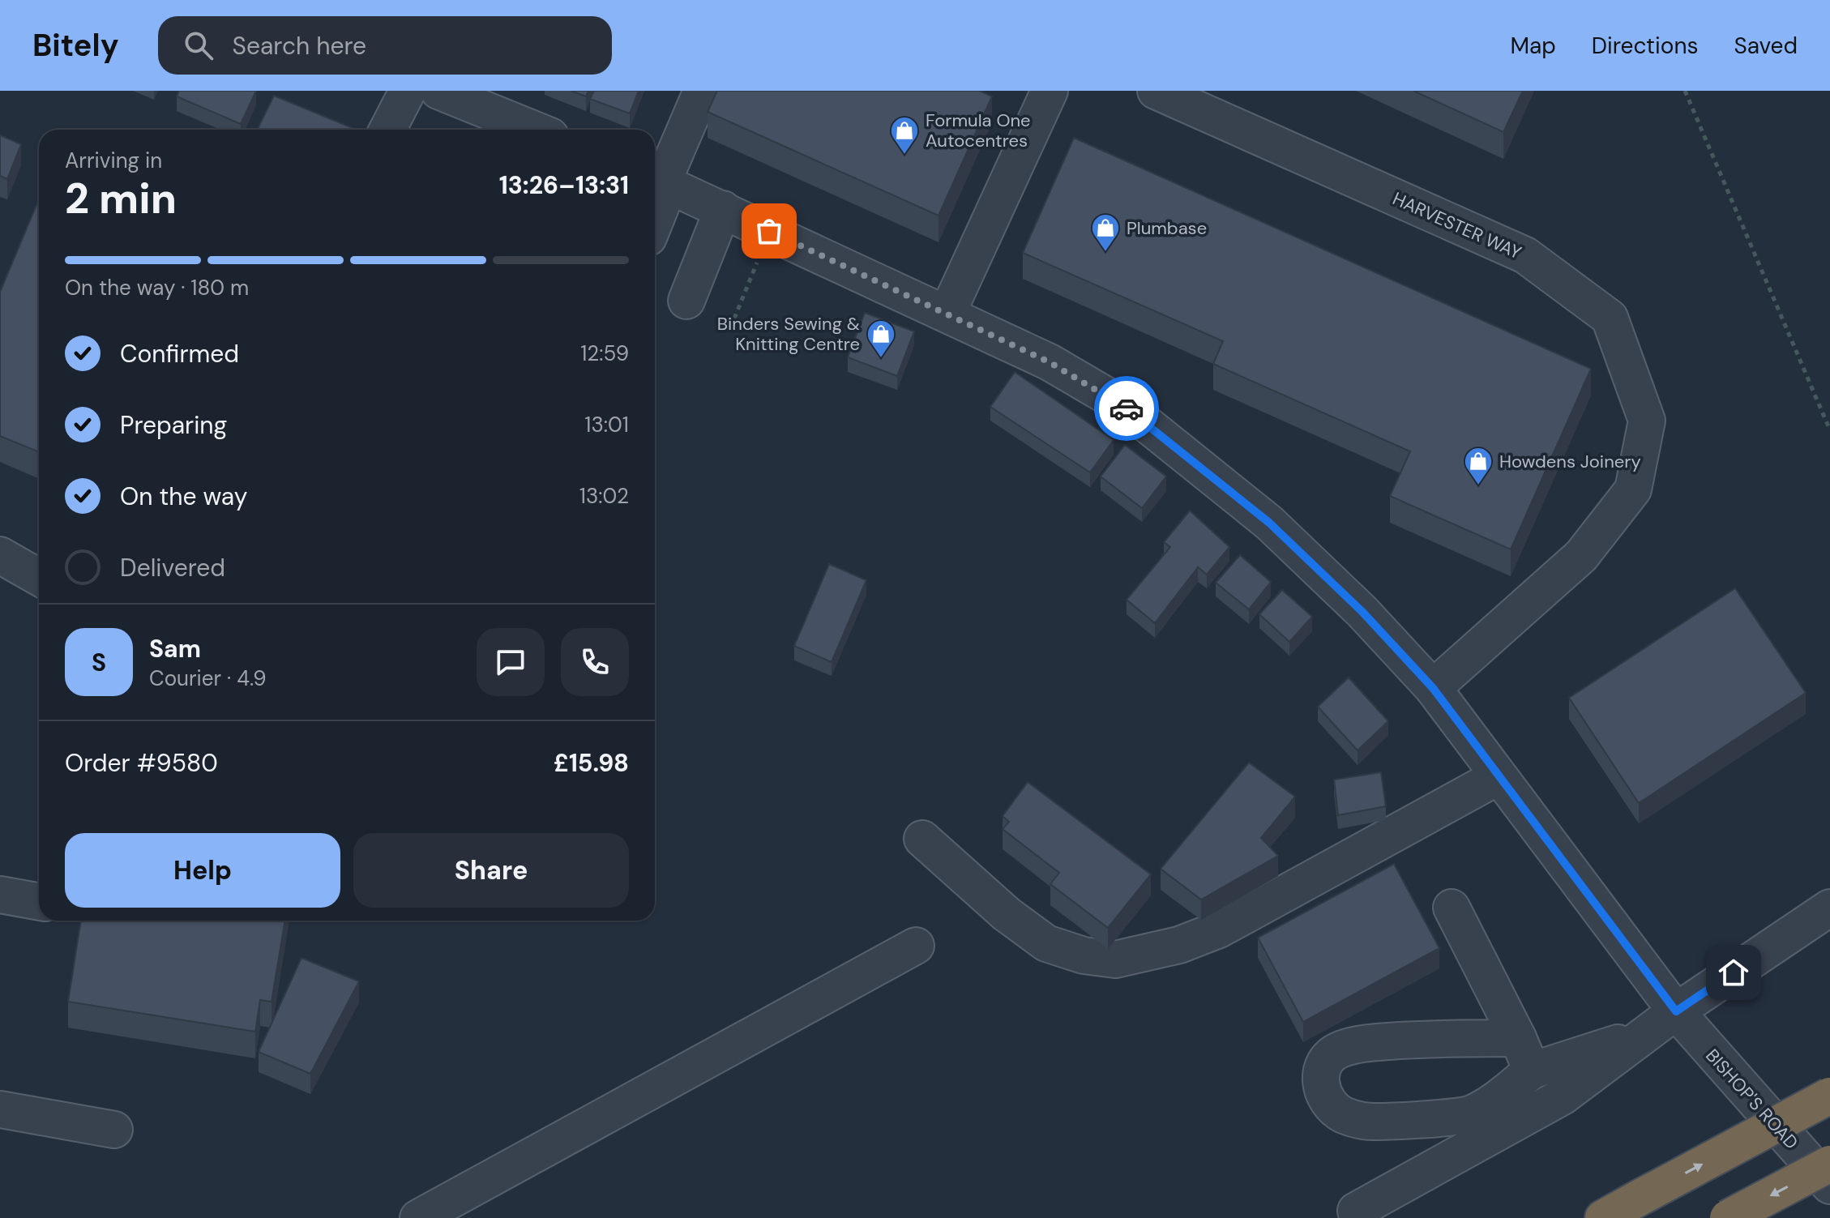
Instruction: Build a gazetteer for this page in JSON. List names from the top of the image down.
{
  "streets": {
    "street": ["HARVESTER WAY", "BISHOP'S ROAD"]
  },
  "crossings": [
    ["HARVESTER WAY", "BISHOP'S ROAD"]
  ],
  "places": {
    "shop": [
      "Formula One Autocentres",
      "Plumbase",
      "Binders Sewing & Knitting Centre",
      "Howdens Joinery"
    ]
  },
  "page": {
    "header": "Bitely",
    "search": "Search here",
    "nav": ["Map", "Directions", "Saved"],
    "heading": ["2 min", "Arriving in", "13:26–13:31"],
    "panel": [
      "Sam",
      "Courier · 4.9",
      "Order #9580",
      "£15.98"
    ],
    "bar": "On the way · 180 m",
    "list": [
      ["Confirmed", "12:59"],
      ["Preparing", "13:01"],
      ["On the way", "13:02"],
      "Delivered"
    ],
    "round": "S",
    "buttons": ["Help", "Share"]
  }
}
